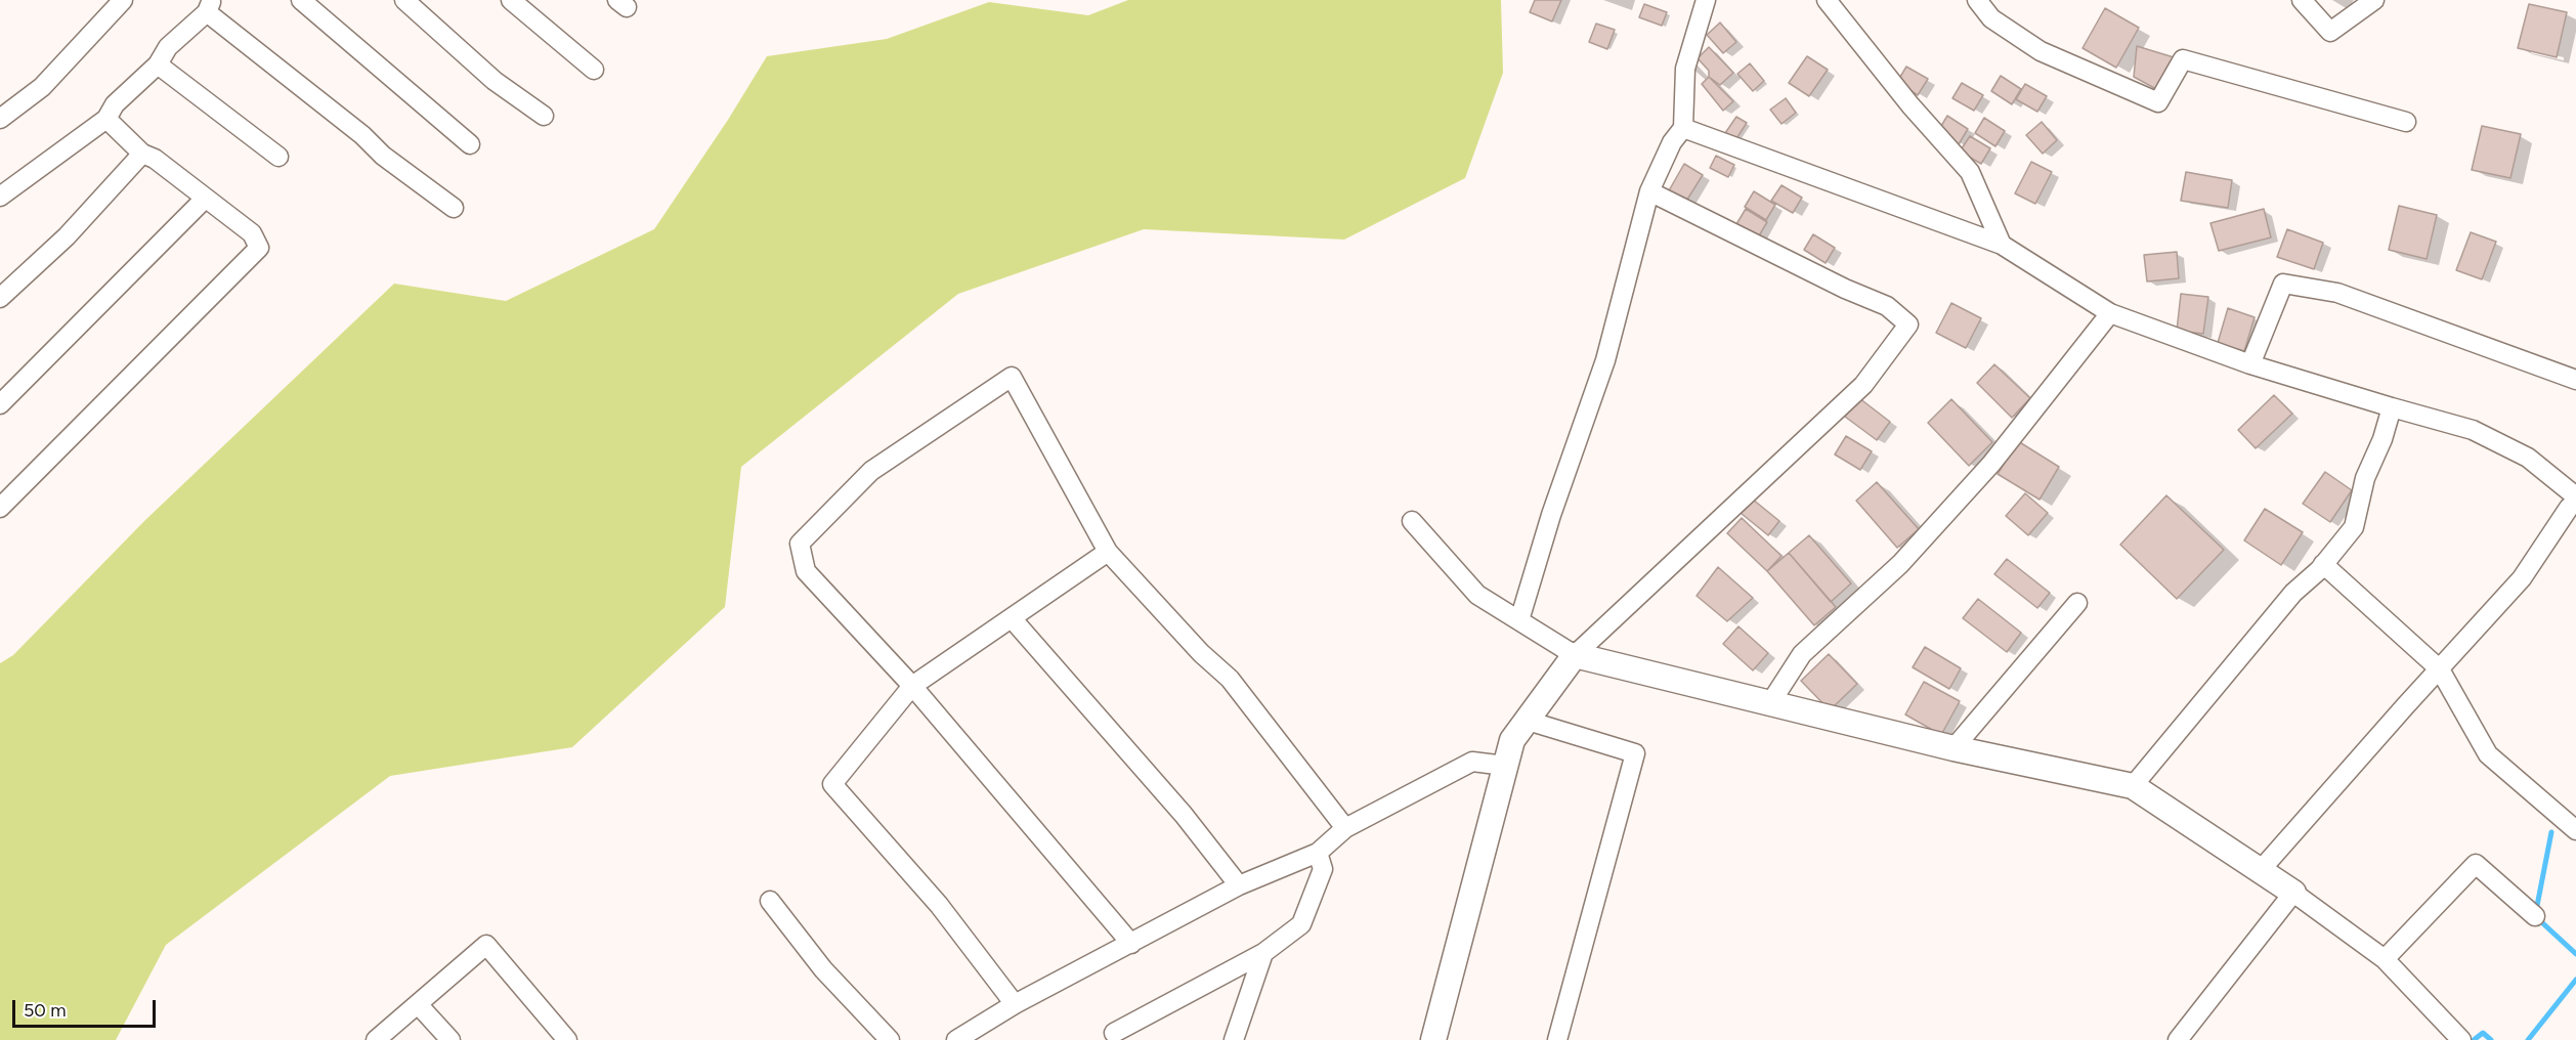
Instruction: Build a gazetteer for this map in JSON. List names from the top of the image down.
{
  "scale_bar": "50 m"
}
